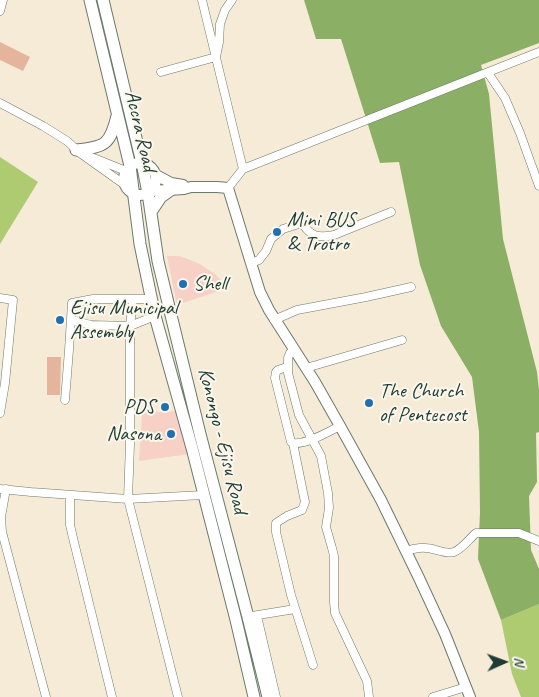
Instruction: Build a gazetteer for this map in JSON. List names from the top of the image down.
{
  "streets": {
    "highway": ["Accra Road", "Konongo - Ejisu Road"]
  },
  "crossings": [
    ["Accra Road", "Konongo - Ejisu Road"]
  ],
  "places": [
    "Mini BUS & Trotro",
    "Shell",
    "Ejisu Municipal Assembly",
    "The Church of Pentecost",
    "PDS",
    "Nasona"
  ],
  "north": "right"
}
